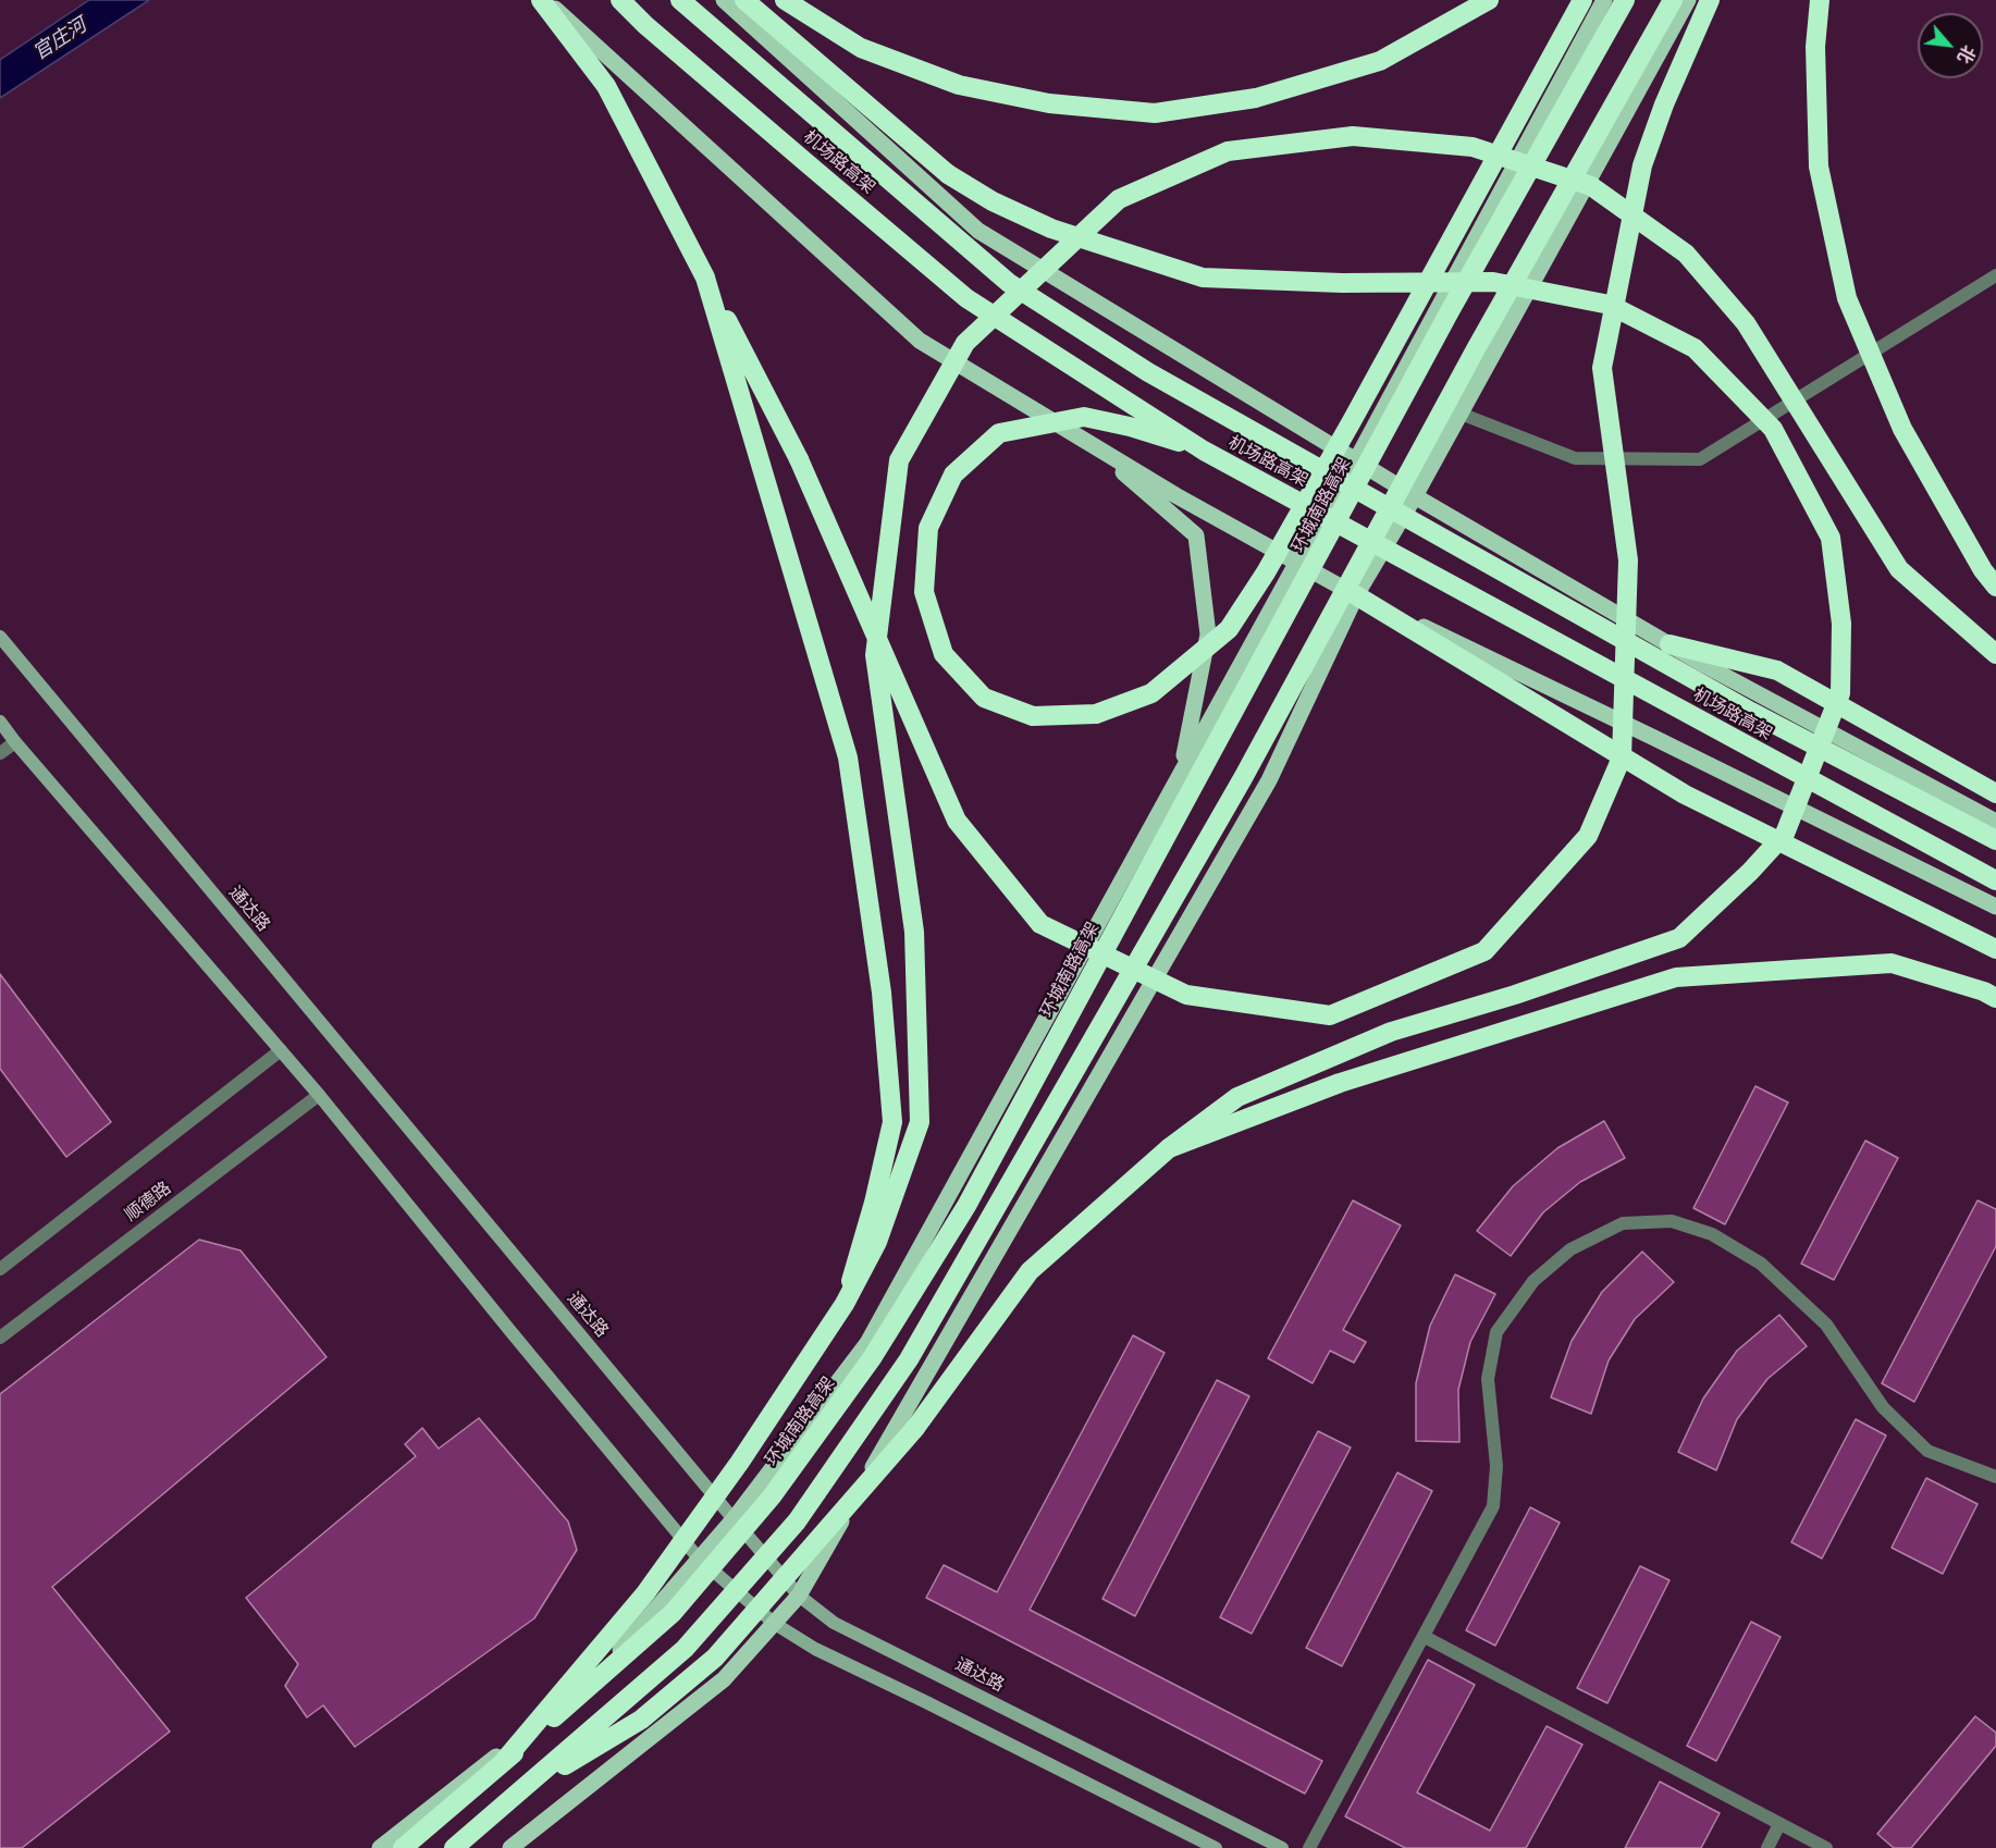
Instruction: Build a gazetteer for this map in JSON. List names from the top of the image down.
{
  "streets": {
    "highway": ["机场路高架", "环城南路高架"],
    "street": ["通达路", "顺德路"]
  },
  "water": ["官庄河"],
  "north": "bottom right"
}
